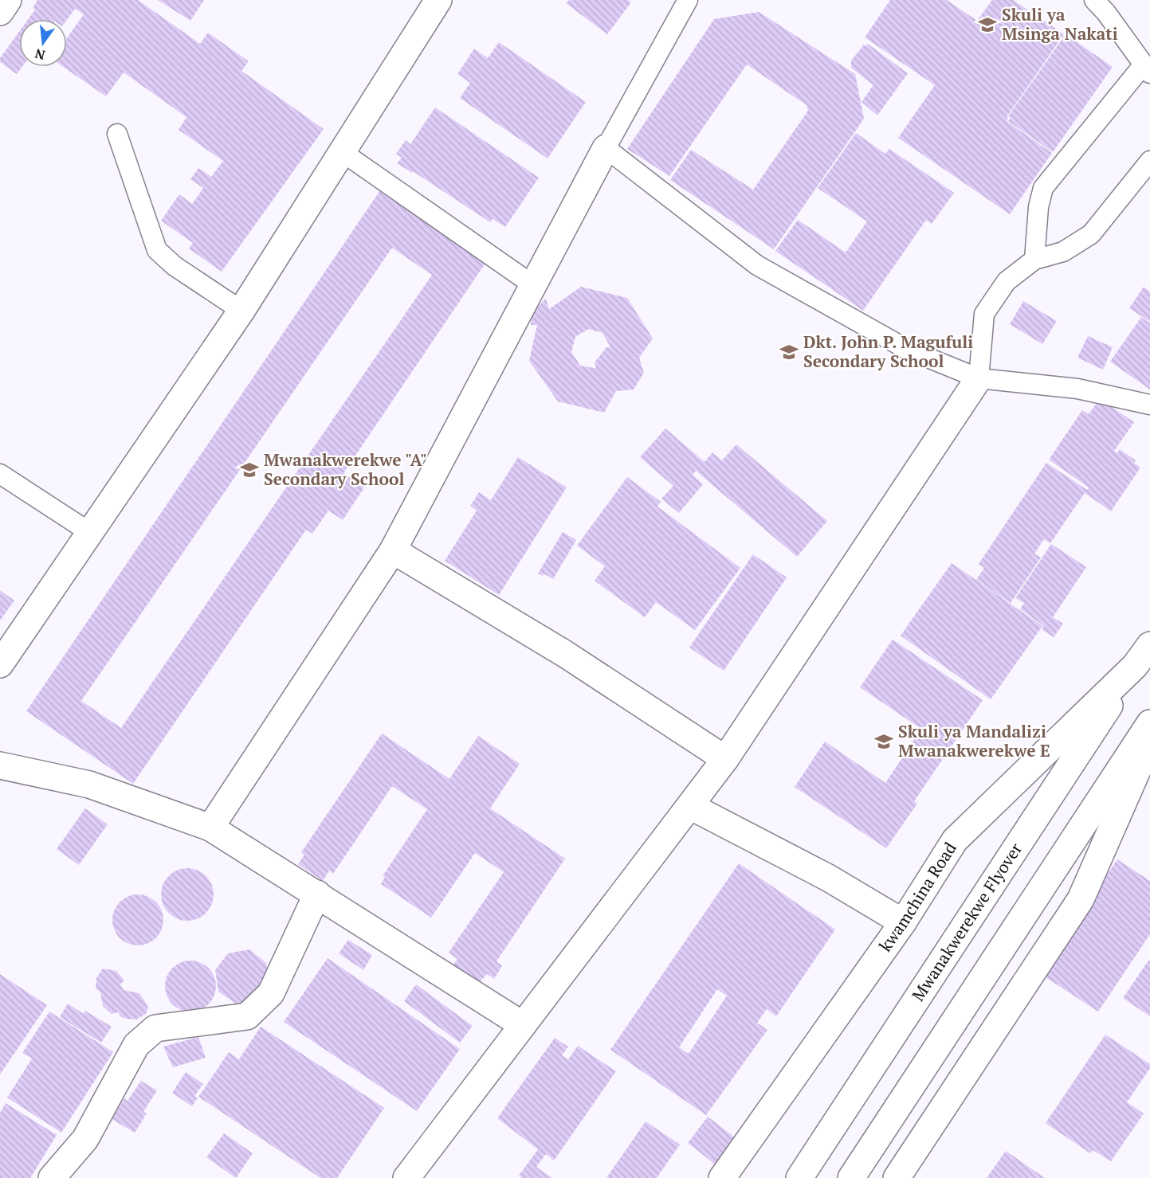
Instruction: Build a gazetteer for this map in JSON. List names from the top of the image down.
{
  "streets": {
    "street": ["kwamchina Road", "Mwanakwerekwe Flyover"]
  },
  "crossings": [
    ["kwamchina Road", "Mwanakwerekwe Flyover"]
  ],
  "places": {
    "school or university": [
      "Skuli ya Msinga Nakati",
      "Dkt. John P. Magufuli Secondary School",
      "Mwanakwerekwe \"A\" Secondary School",
      "Skuli ya Mandalizi Mwanakwerekwe E"
    ]
  },
  "north": "bottom"
}
